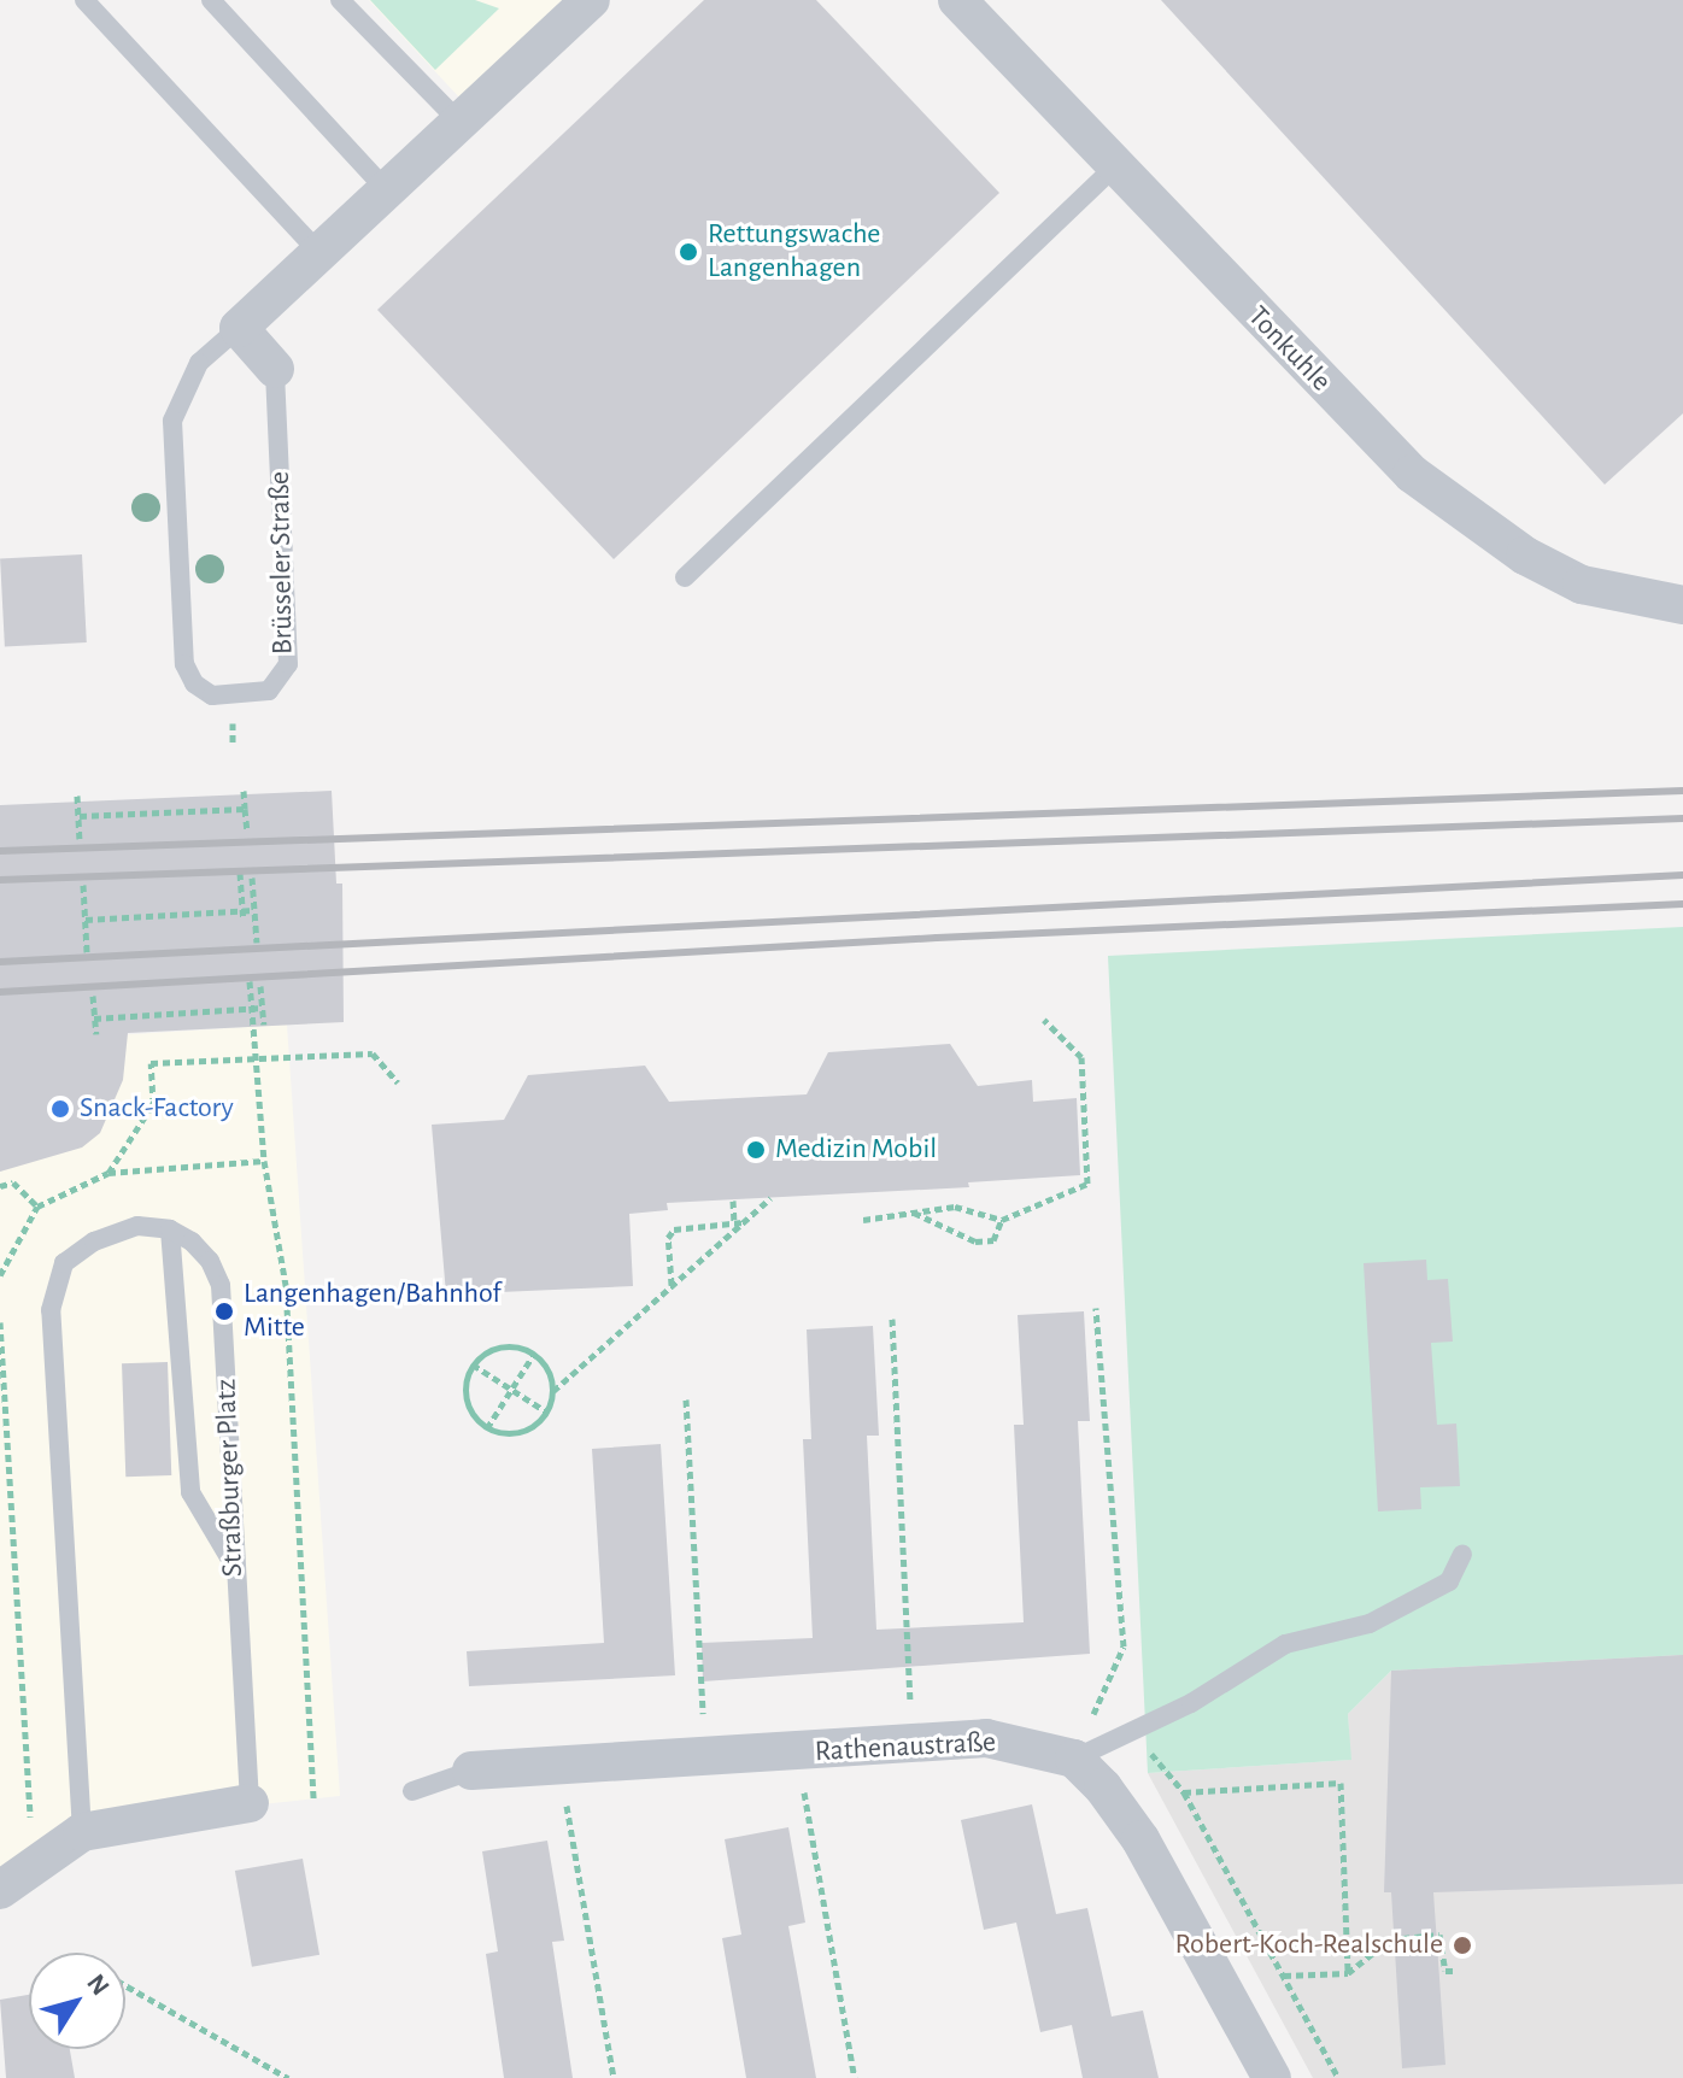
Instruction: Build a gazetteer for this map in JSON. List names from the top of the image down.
{
  "streets": {
    "street": [
      "Tonkuhle",
      "Brüsseler Straße",
      "Straßburger Platz",
      "Rathenaustraße"
    ]
  },
  "places": [
    "Rettungswache Langenhagen",
    "Snack-Factory",
    "Medizin Mobil",
    "Langenhagen/Bahnhof Mitte",
    "Robert-Koch-Realschule"
  ],
  "north": "top right"
}
